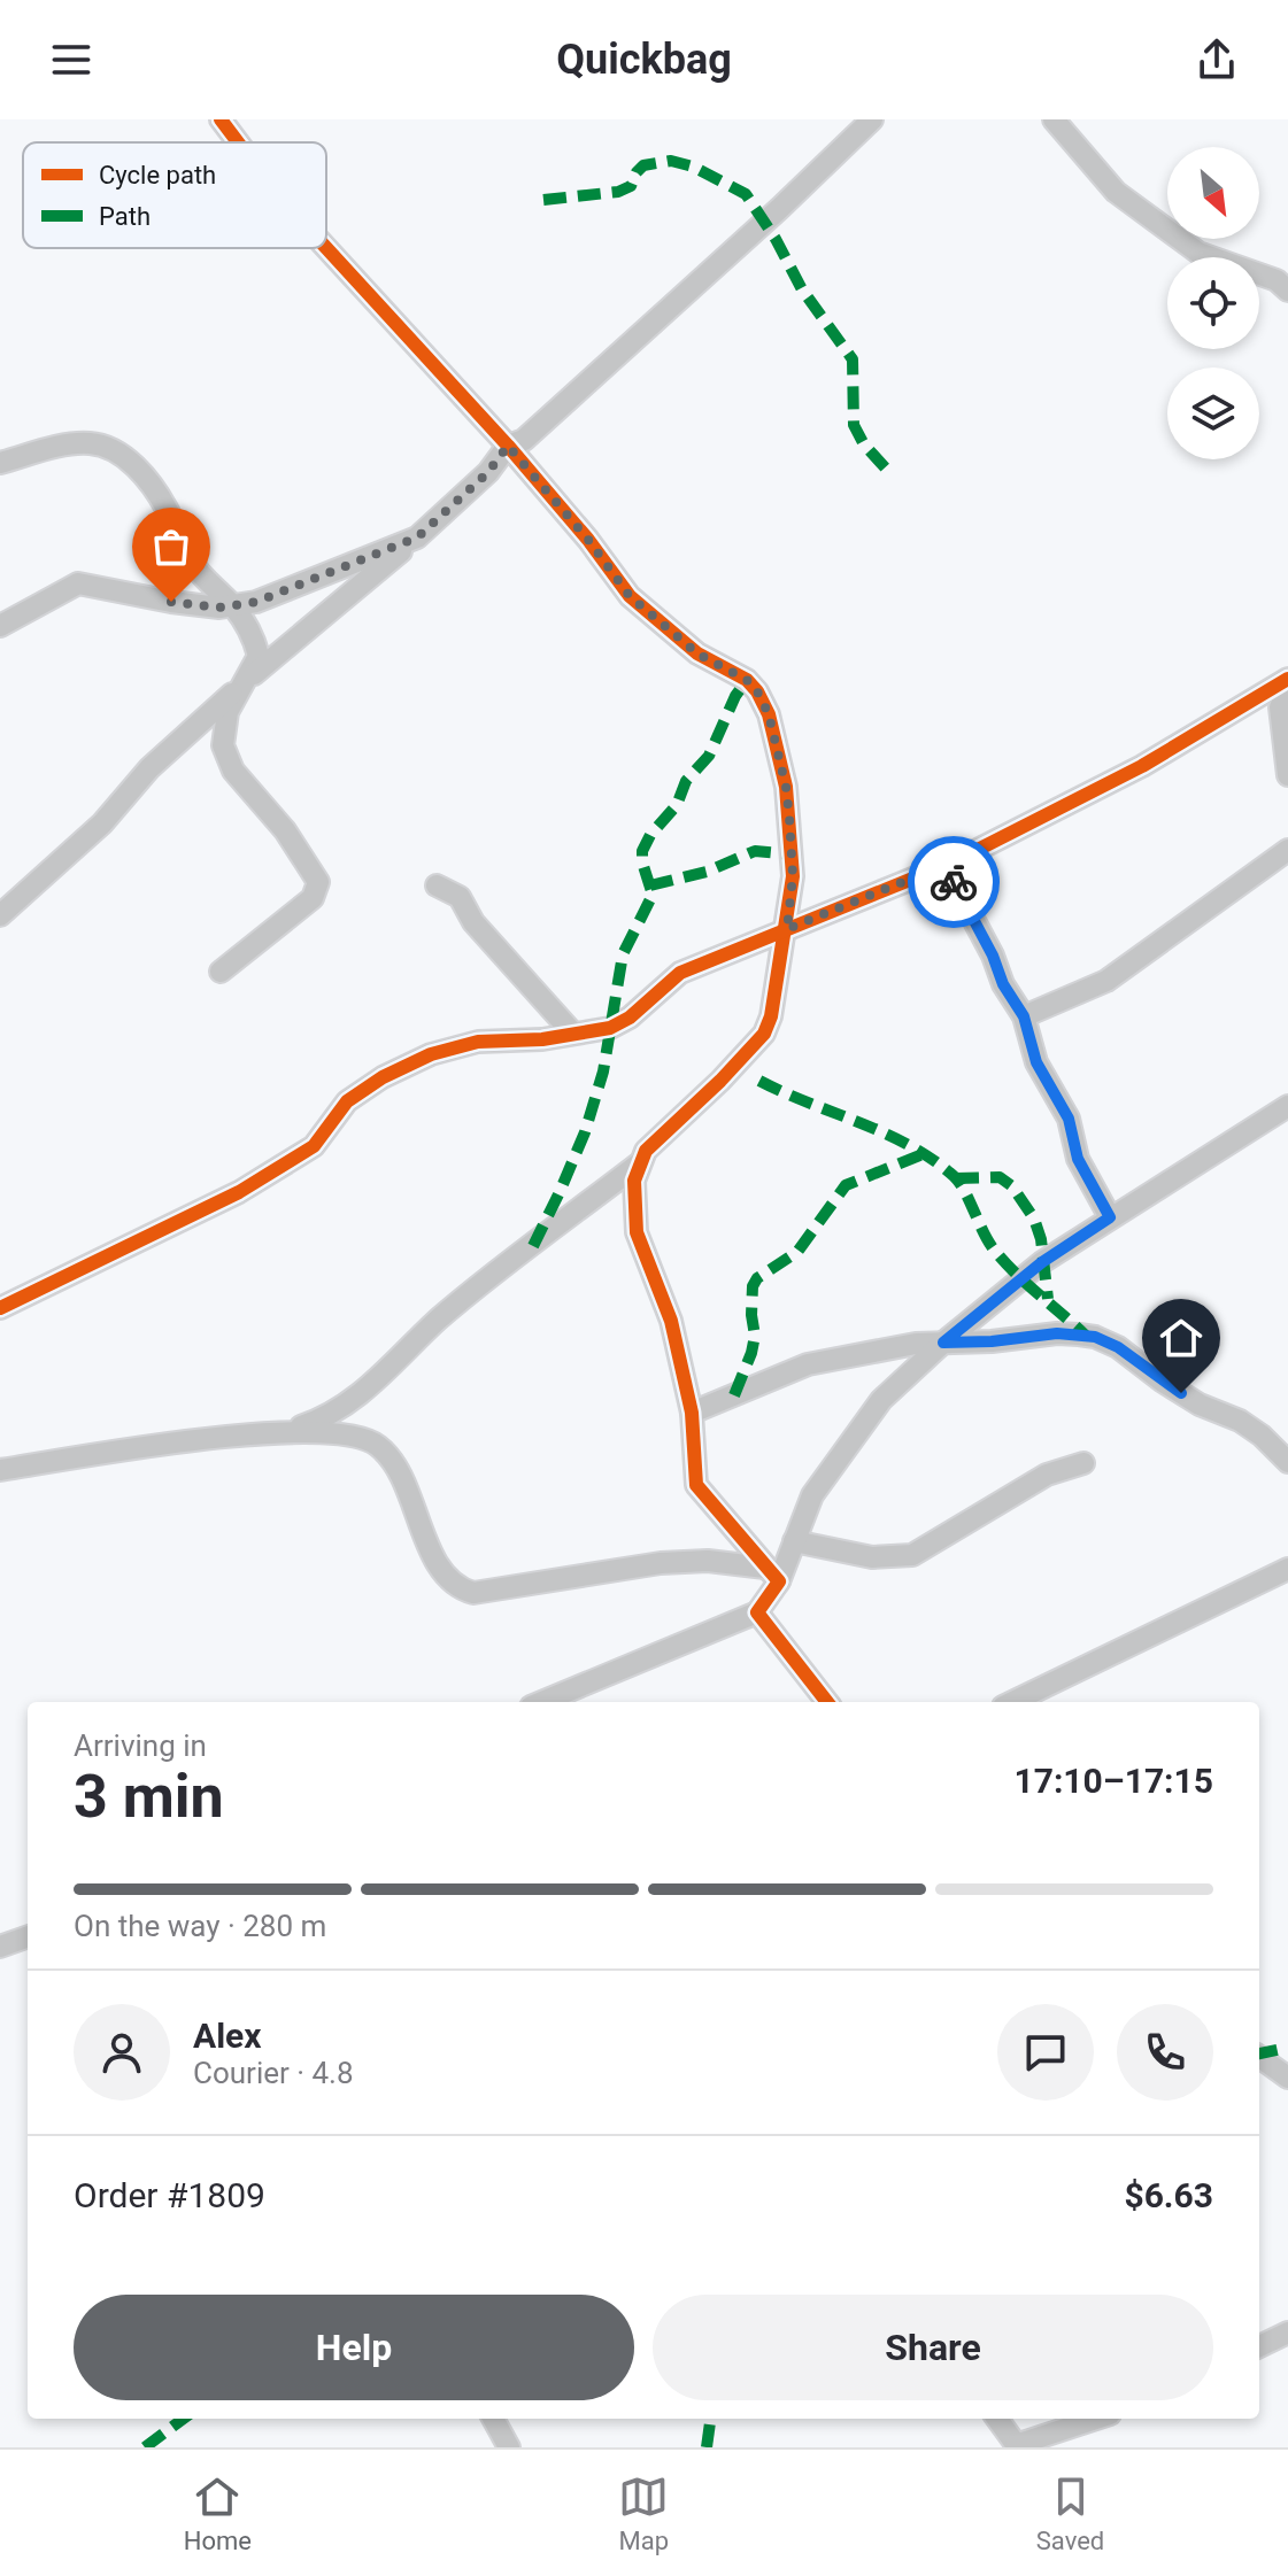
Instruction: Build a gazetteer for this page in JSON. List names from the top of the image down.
{
  "legend": ["Cycle path", "Path"],
  "north": "bottom right",
  "page": {
    "header": "Quickbag",
    "heading": ["3 min", "Arriving in", "17:10–17:15"],
    "panel": [
      "Alex",
      "Courier · 4.8",
      "Order #1809",
      "$6.63"
    ],
    "bar": "On the way · 280 m",
    "buttons": ["Help", "Share"],
    "tabs": ["Home", "Map", "Saved"]
  }
}
